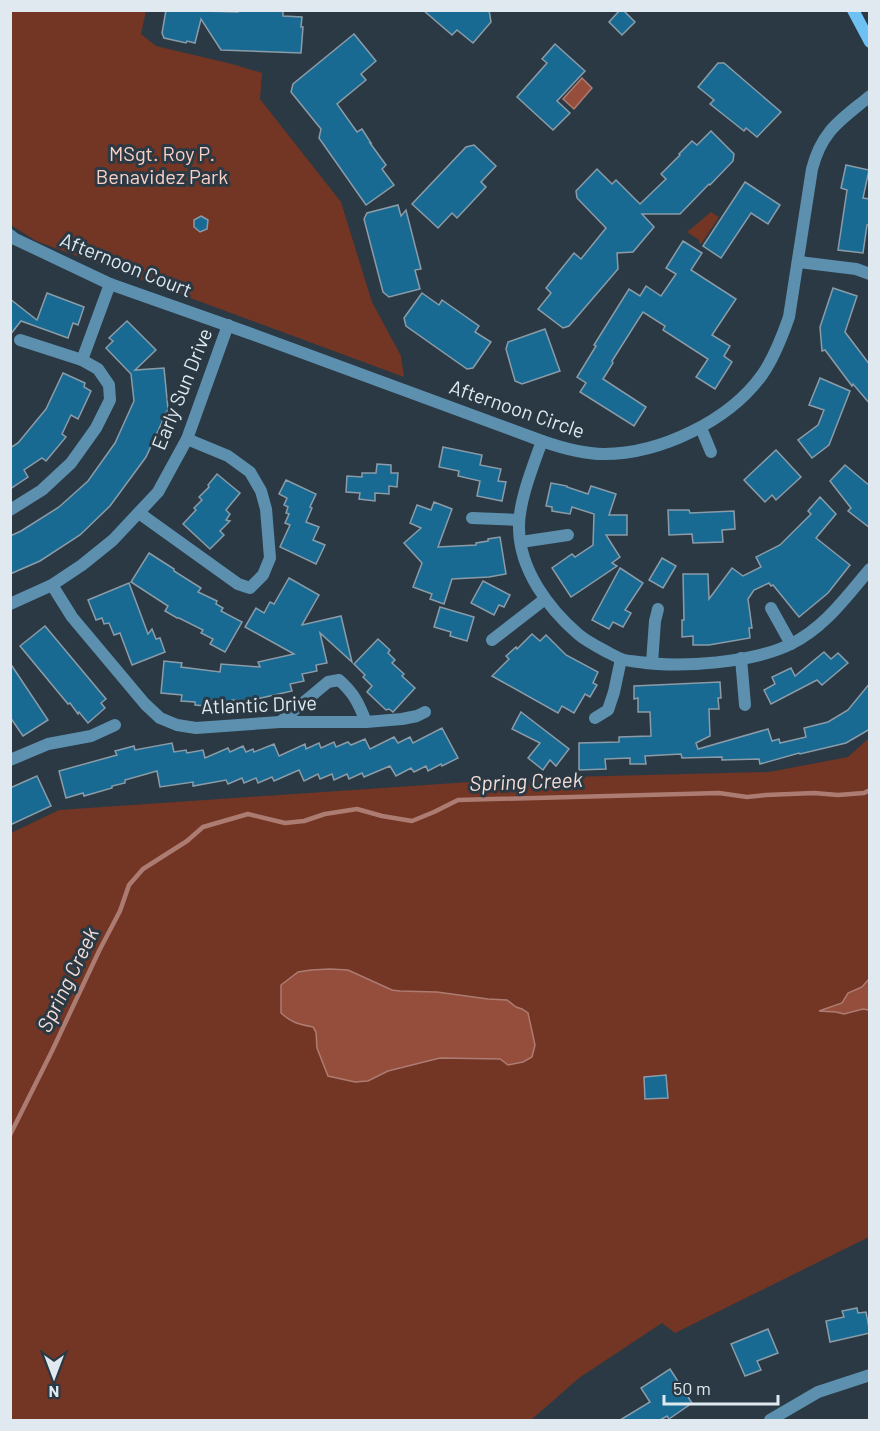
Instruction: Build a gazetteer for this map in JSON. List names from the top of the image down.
{
  "streets": {
    "street": [
      "Afternoon Court",
      "Early Sun Drive",
      "Afternoon Circle",
      "Atlantic Drive"
    ]
  },
  "crossings": [
    ["Afternoon Court", "Early Sun Drive"],
    ["Afternoon Court", "Afternoon Circle"],
    ["Early Sun Drive", "Afternoon Circle"],
    ["Early Sun Drive", "Atlantic Drive"]
  ],
  "water": ["Spring Creek"],
  "parks": ["MSgt. Roy P. Benavidez Park"],
  "scale_bar": "50 m",
  "north": "bottom"
}
